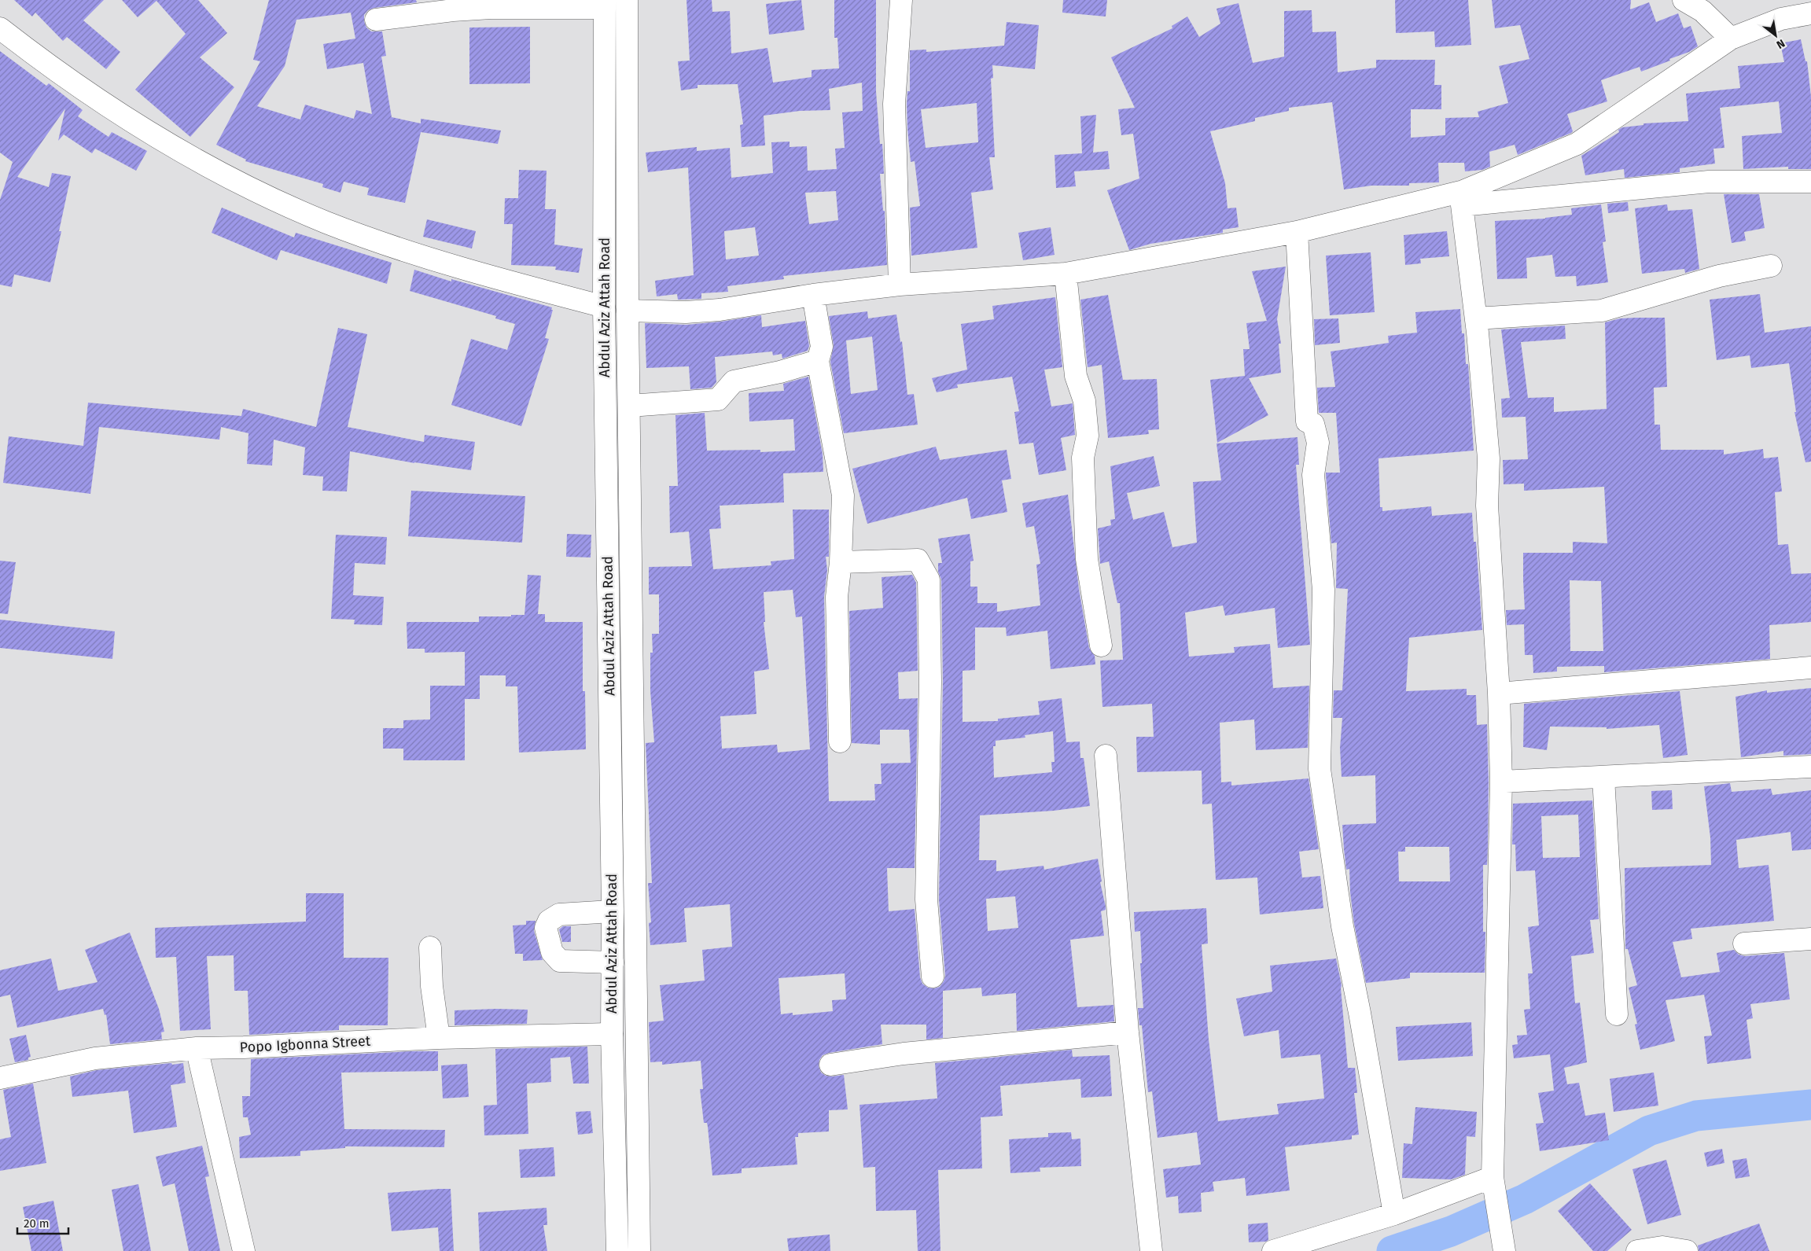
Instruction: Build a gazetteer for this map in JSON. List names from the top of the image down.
{
  "streets": {
    "main road": ["Abdul Aziz Attah Road", "Popo Igbonna Street"]
  },
  "crossings": [
    ["Abdul Aziz Attah Road", "Popo Igbonna Street"]
  ],
  "scale_bar": "20 m",
  "north": "bottom right"
}
